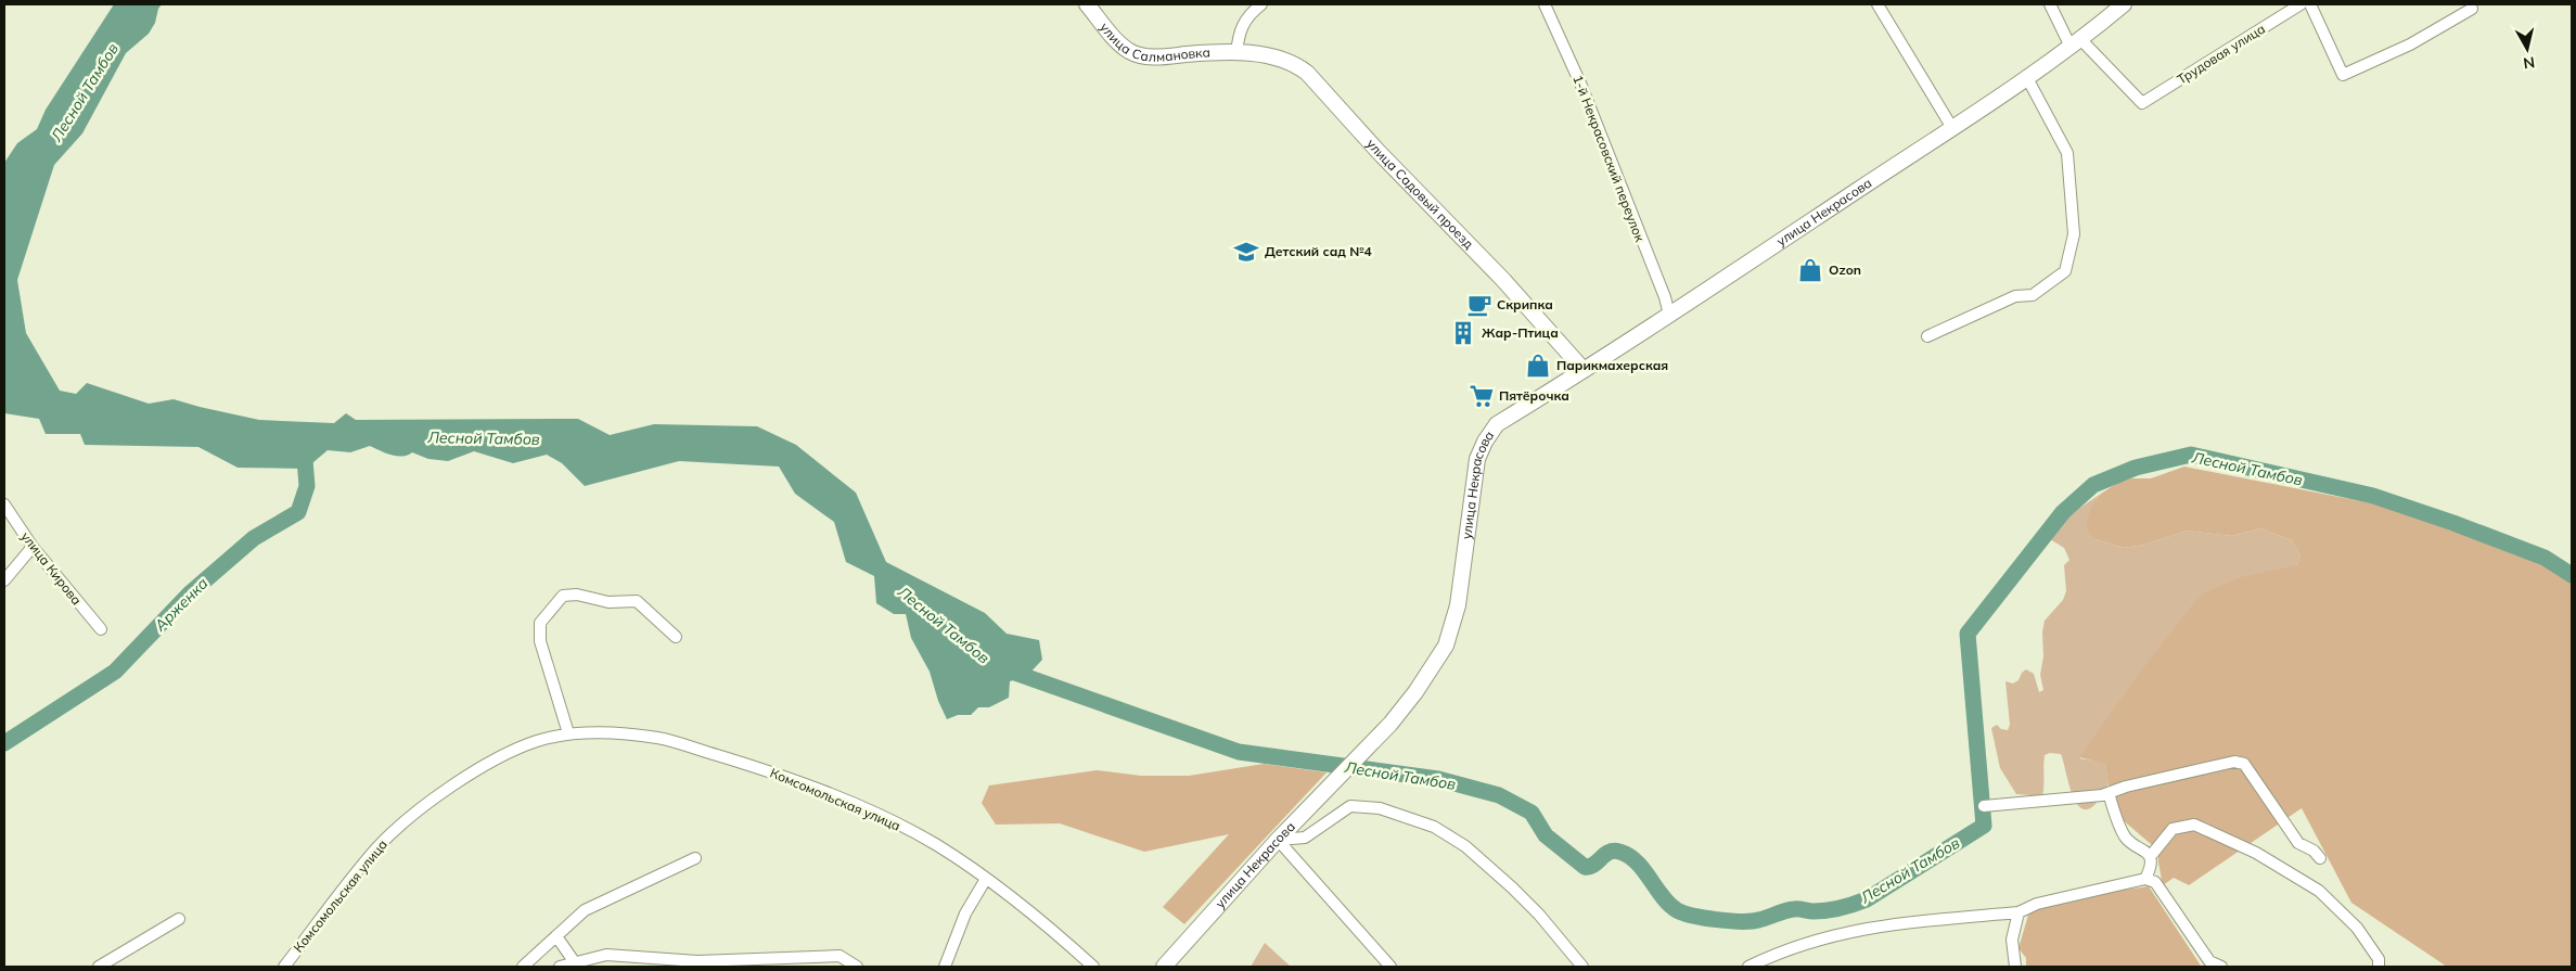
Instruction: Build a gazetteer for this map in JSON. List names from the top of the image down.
{
  "streets": {
    "street": [
      "улица Салмановка",
      "Трудовая улица",
      "1-й Некрасовский переулок",
      "улица Садовый проезд",
      "улица Некрасова",
      "улица Кирова",
      "Комсомольская улица"
    ]
  },
  "crossings": [
    ["улица Салмановка", "улица Садовый проезд"],
    ["Трудовая улица", "улица Некрасова"],
    ["1-й Некрасовский переулок", "улица Некрасова"],
    ["улица Садовый проезд", "улица Некрасова"]
  ],
  "water": ["Лесной Тамбов", "Арженка"],
  "places": {
    "school or university": ["Детский сад №4"],
    "shop": ["Ozon", "Парикмахерская"],
    "cafe": ["Скрипка"],
    "building": ["Жар-Птица"],
    "supermarket": ["Пятёрочка"]
  },
  "north": "bottom"
}
